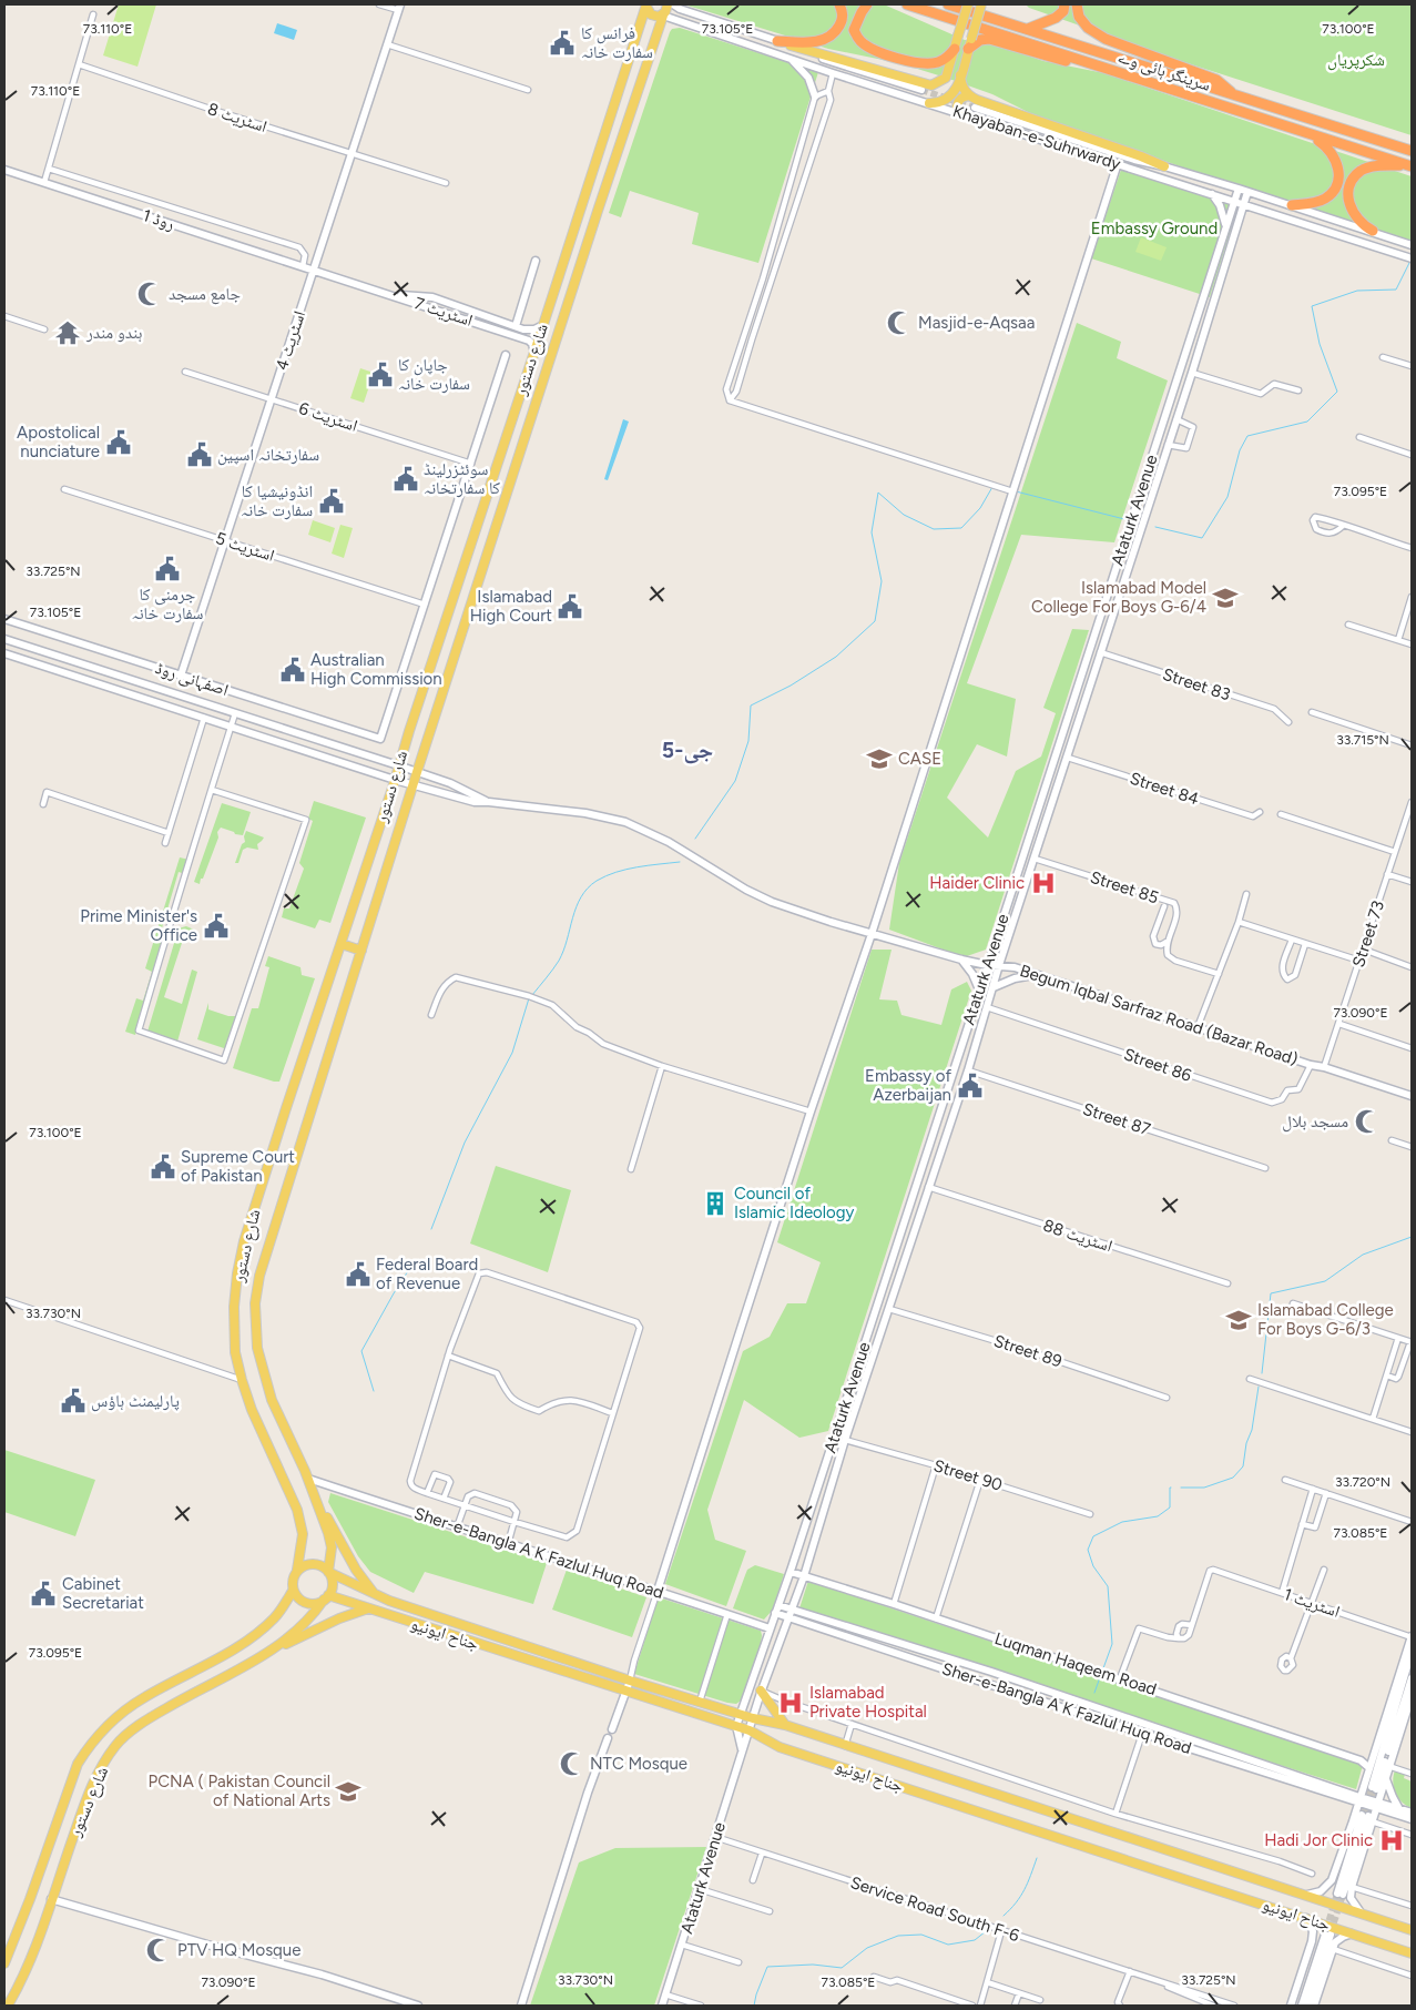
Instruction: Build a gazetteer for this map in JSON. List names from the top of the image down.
{
  "streets": {
    "highway": ["سرینگر ہائی وے"],
    "main road": ["شارع دستور", "جناح ایونیو"],
    "street": [
      "اسٹریٹ 8",
      "Khayaban-e-Suhrwardy",
      "روڈ 1",
      "اسٹریٹ 7",
      "اسٹریٹ 4",
      "اسٹریٹ 6",
      "Ataturk Avenue",
      "اسٹریٹ 5",
      "اصفہانی روڈ",
      "Street 83",
      "Street 84",
      "Street 85",
      "Street 73",
      "Begum Iqbal Sarfraz Road (Bazar Road)",
      "Street 86",
      "Street 87",
      "اسٹریٹ 88",
      "Street 89",
      "Street 90",
      "Sher-e-Bangla A K Fazlul Huq Road",
      "اسٹریٹ 1",
      "Luqman Haqeem Road",
      "Service Road South F-6"
    ]
  },
  "crossings": [
    ["اسٹریٹ 8", "اسٹریٹ 4"],
    ["Khayaban-e-Suhrwardy", "شارع دستور"],
    ["Khayaban-e-Suhrwardy", "Ataturk Avenue"],
    ["روڈ 1", "اسٹریٹ 7"],
    ["روڈ 1", "اسٹریٹ 4"],
    ["اسٹریٹ 7", "اسٹریٹ 4"],
    ["اسٹریٹ 7", "شارع دستور"],
    ["اسٹریٹ 4", "اسٹریٹ 6"],
    ["اسٹریٹ 4", "اسٹریٹ 5"],
    ["اسٹریٹ 4", "اصفہانی روڈ"],
    ["شارع دستور", "Begum Iqbal Sarfraz Road (Bazar Road)"],
    ["شارع دستور", "Sher-e-Bangla A K Fazlul Huq Road"],
    ["شارع دستور", "جناح ایونیو"],
    ["Ataturk Avenue", "Street 83"],
    ["Ataturk Avenue", "Street 84"],
    ["Ataturk Avenue", "Street 85"],
    ["Ataturk Avenue", "Begum Iqbal Sarfraz Road (Bazar Road)"],
    ["Ataturk Avenue", "Street 86"],
    ["Ataturk Avenue", "Street 87"],
    ["Ataturk Avenue", "اسٹریٹ 88"],
    ["Ataturk Avenue", "Street 89"],
    ["Ataturk Avenue", "Street 90"],
    ["Ataturk Avenue", "Sher-e-Bangla A K Fazlul Huq Road"],
    ["Ataturk Avenue", "جناح ایونیو"],
    ["Ataturk Avenue", "Luqman Haqeem Road"],
    ["Ataturk Avenue", "Service Road South F-6"],
    ["اسٹریٹ 5", "اصفہانی روڈ"],
    ["Street 73", "Begum Iqbal Sarfraz Road (Bazar Road)"],
    ["Begum Iqbal Sarfraz Road (Bazar Road)", "Street 86"]
  ],
  "districts": ["جی-5"],
  "parks": ["شکرپریاں", "Embassy Ground"],
  "places": {
    "public building": [
      "فرانس کا سفارت خانہ",
      "جاپان کا سفارت خانہ",
      "Apostolical nunciature",
      "سفارتخانہ اسپین",
      "سوئٹزرلینڈ کا سفارتخانہ",
      "انڈونیشیا کا سفارت خانہ",
      "جرمنی کا سفارت خانہ",
      "Islamabad High Court",
      "Australian High Commission",
      "Prime Minister's Office",
      "Embassy of Azerbaijan",
      "Supreme Court of Pakistan",
      "Federal Board of Revenue",
      "پارلیمنٹ ہاؤس",
      "Cabinet Secretariat"
    ],
    "mosque": [
      "جامع مسجد",
      "Masjid-e-Aqsaa",
      "مسجد بلال",
      "NTC Mosque",
      "PTV HQ Mosque"
    ],
    "temple": ["ہندو مندر"],
    "school or university": [
      "Islamabad Model College For Boys G-6/4",
      "CASE",
      "Islamabad College For Boys G-6/3",
      "PCNA ( Pakistan Council of National Arts"
    ],
    "hospital": ["Haider Clinic", "Islamabad Private Hospital", "Hadi Jor Clinic"],
    "building": ["Council of Islamic Ideology"]
  },
  "coordinates": [
    "73.110°E",
    "73.105°E",
    "73.100°E",
    "73.095°E",
    "33.725°N",
    "33.715°N",
    "73.090°E",
    "33.730°N",
    "33.720°N",
    "73.085°E"
  ]
}
